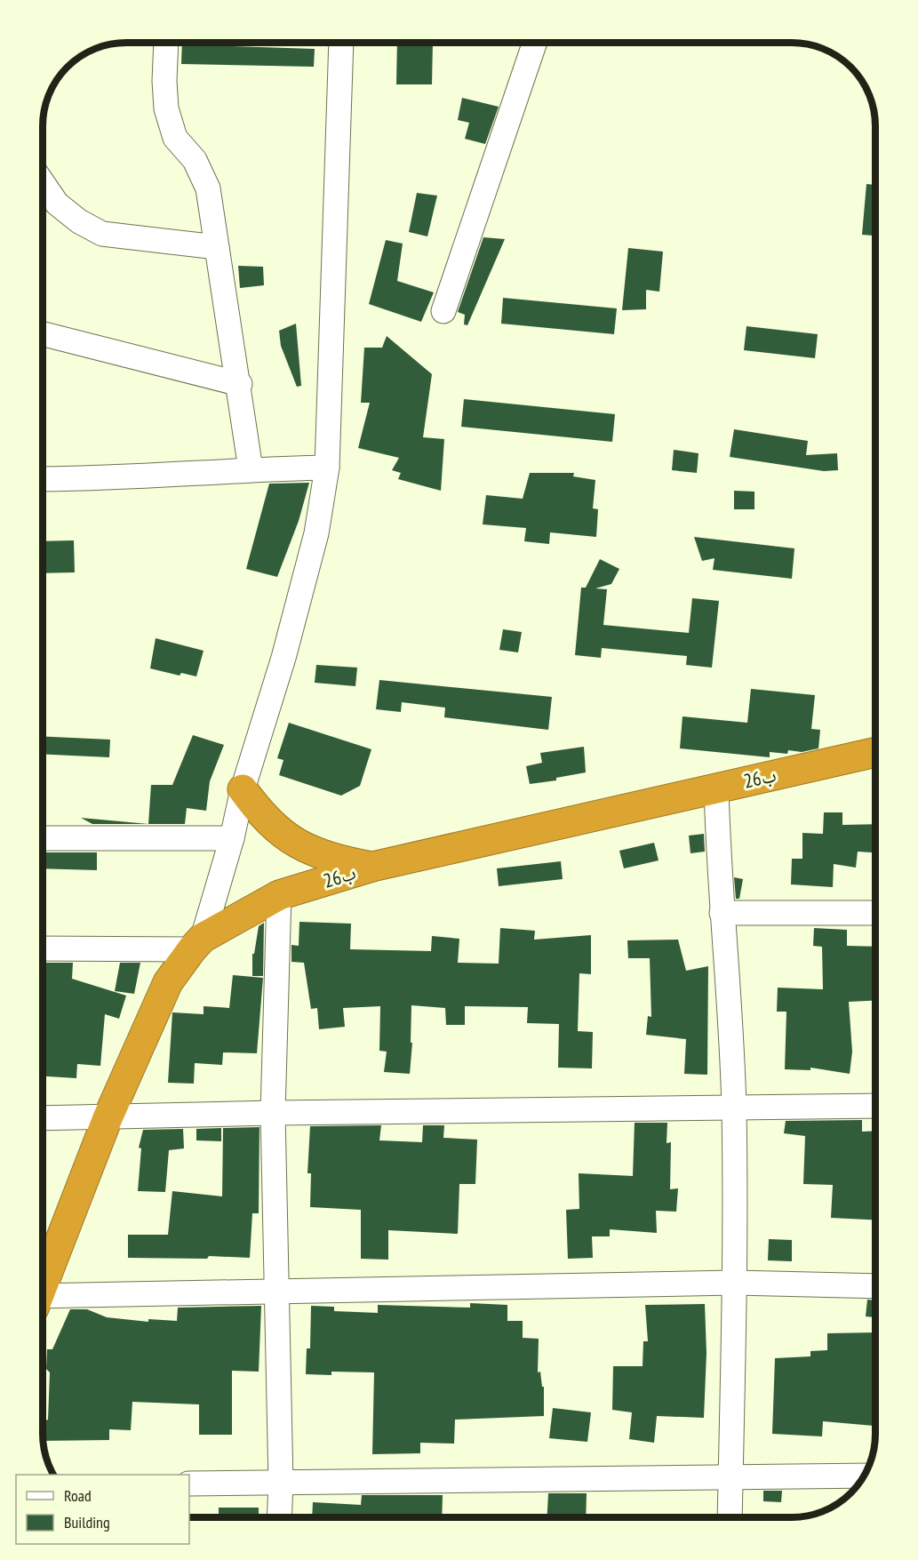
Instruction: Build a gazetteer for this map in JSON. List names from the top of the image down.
{
  "streets": {
    "highway": ["26ب"]
  },
  "legend": ["Road", "Building"]
}
